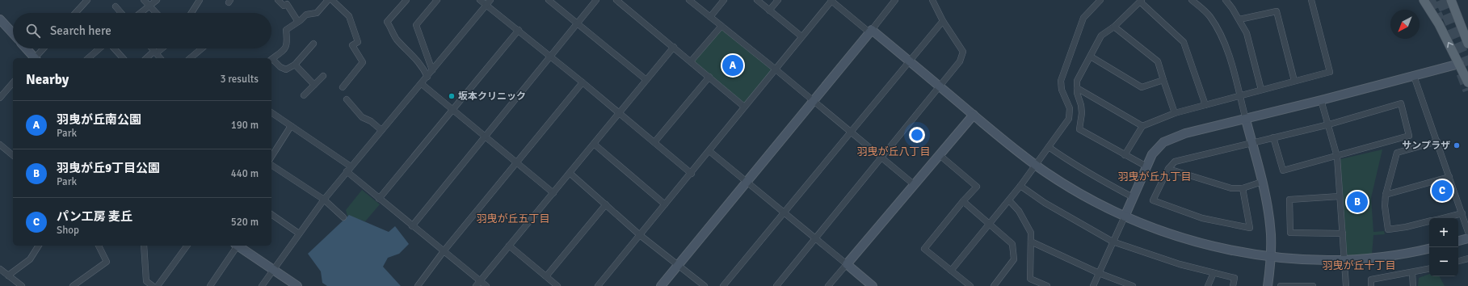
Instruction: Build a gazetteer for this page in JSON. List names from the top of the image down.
{
  "districts": [
    "羽曳が丘八丁目",
    "羽曳が丘九丁目",
    "羽曳が丘五丁目",
    "羽曳が丘十丁目"
  ],
  "places": ["坂本クリニック", "サンプラザ"],
  "north": "bottom left",
  "page": {
    "search": "Search here",
    "pins": ["A", "C", "B"],
    "heading": ["Nearby", "3 results"],
    "list": [
      {
        "mark": "A",
        "name": "羽曳が丘南公園",
        "note": "Park",
        "value": "190 m"
      },
      {
        "mark": "B",
        "name": "羽曳が丘9丁目公園",
        "note": "Park",
        "value": "440 m"
      },
      {
        "mark": "C",
        "name": "パン工房 麦丘",
        "note": "Shop",
        "value": "520 m"
      }
    ],
    "map_buttons": ["+", "−"]
  }
}
